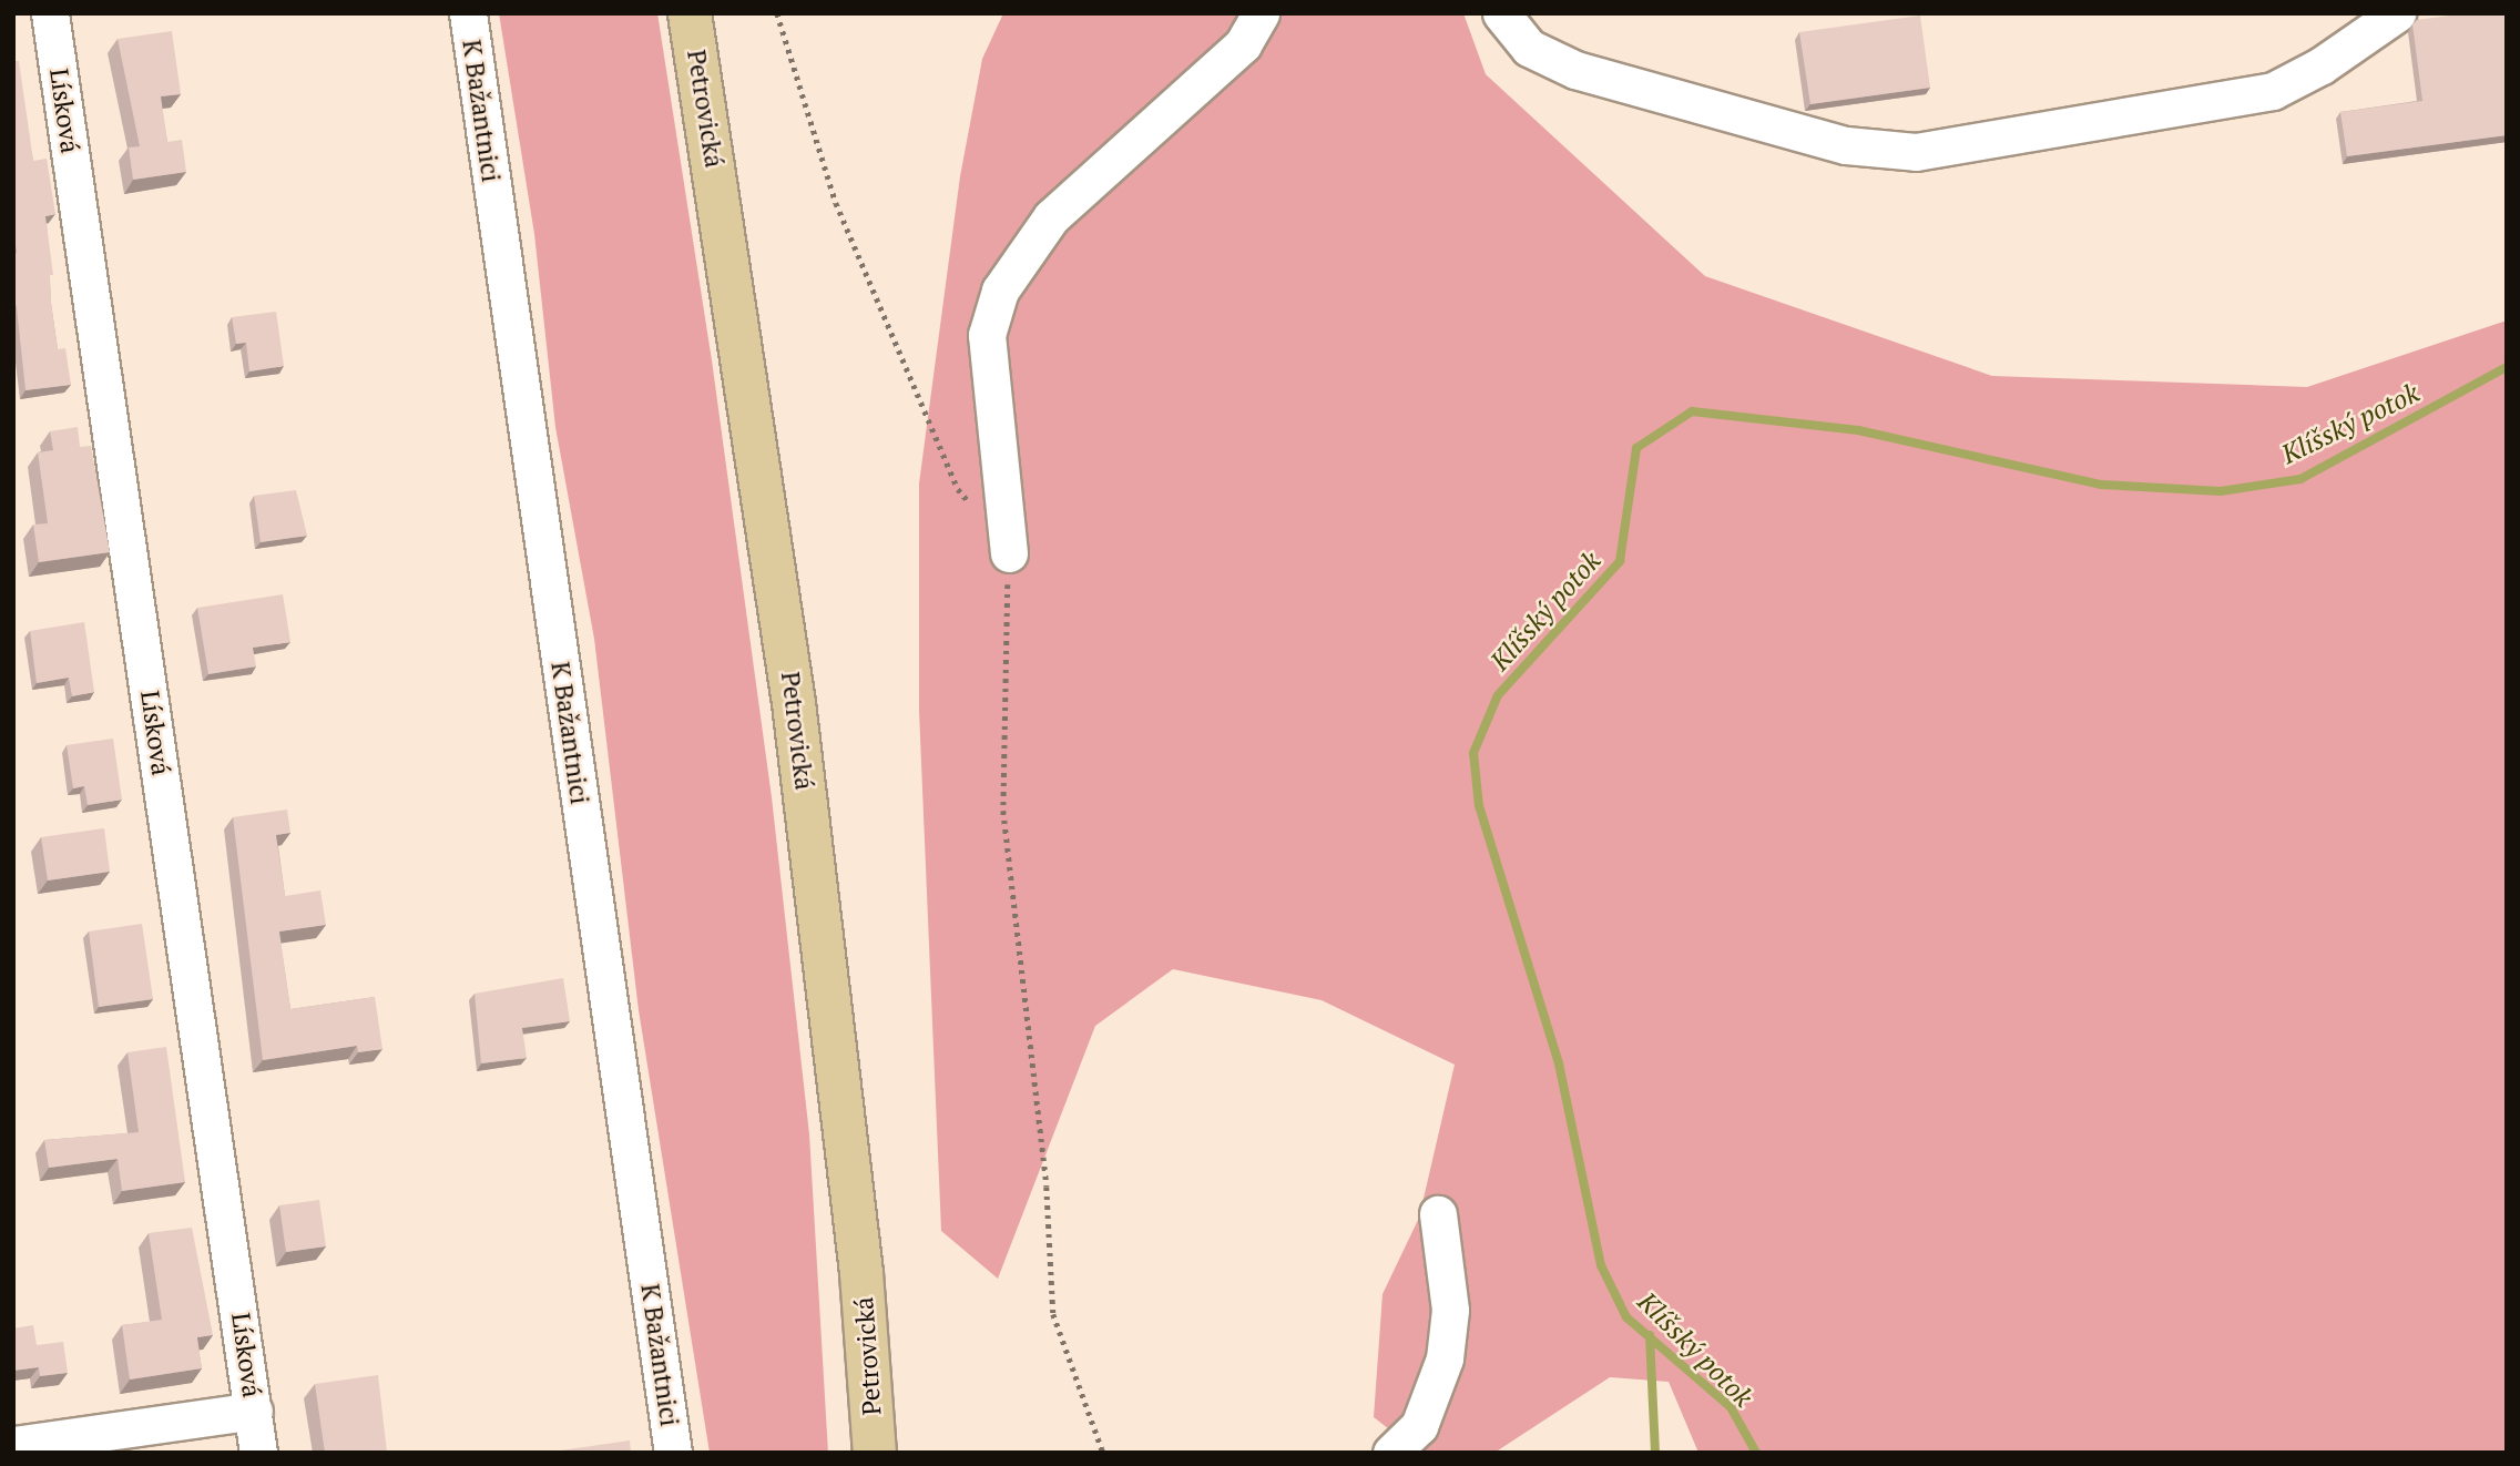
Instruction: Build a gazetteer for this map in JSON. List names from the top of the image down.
{
  "streets": {
    "main road": ["Petrovická"],
    "street": ["Lísková", "K Bažantnici"]
  },
  "water": ["Klíšský potok"]
}
